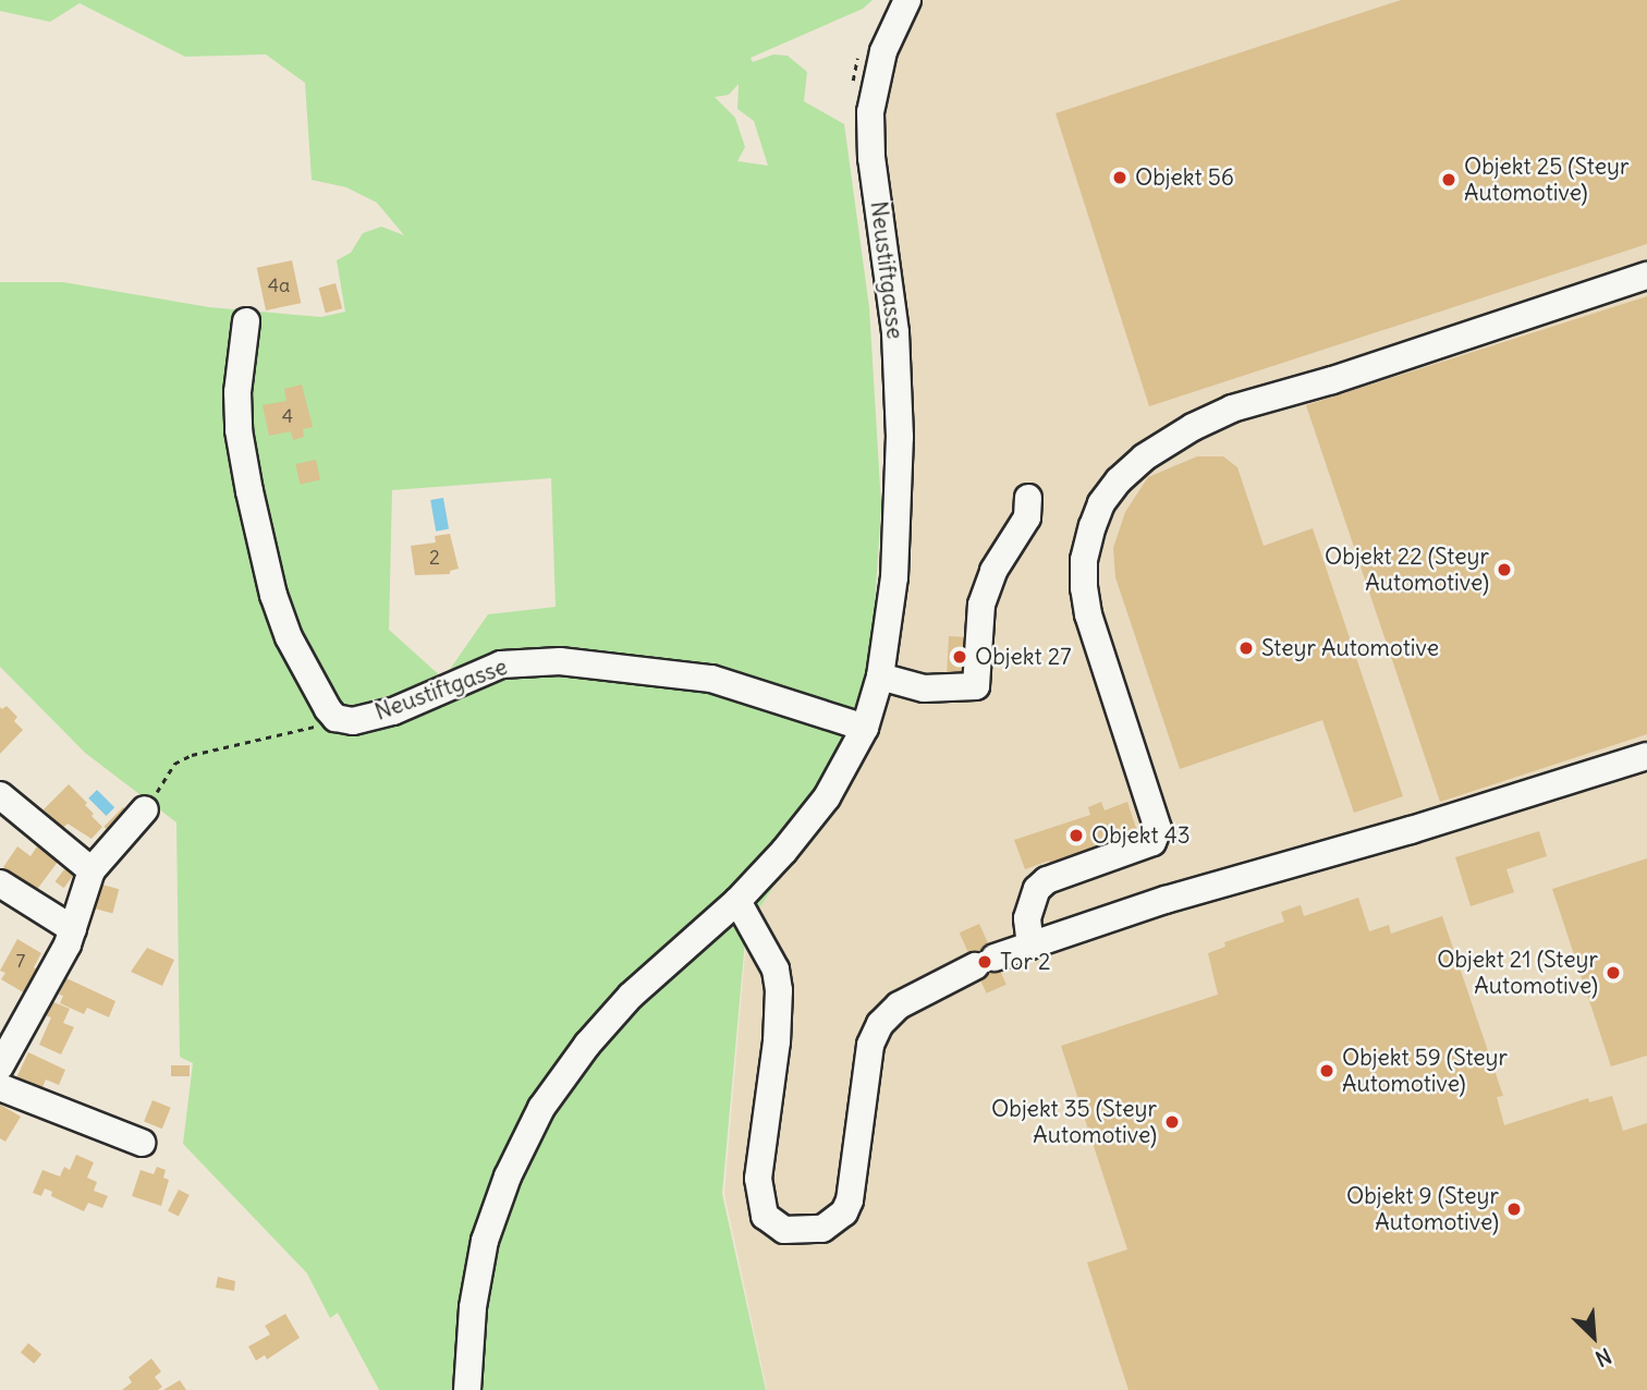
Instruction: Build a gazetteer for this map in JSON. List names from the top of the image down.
{
  "streets": {
    "street": ["Neustiftgasse"]
  },
  "places": [
    "Objekt 56",
    "Objekt 25 (Steyr Automotive)",
    "Objekt 22 (Steyr Automotive)",
    "Steyr Automotive",
    "Objekt 27",
    "Objekt 43",
    "Tor 2",
    "Objekt 21 (Steyr Automotive)",
    "Objekt 59 (Steyr Automotive)",
    "Objekt 35 (Steyr Automotive)",
    "Objekt 9 (Steyr Automotive)"
  ],
  "house_numbers": [
    "4a",
    "4",
    "2",
    "7"
  ],
  "north": "bottom right"
}
